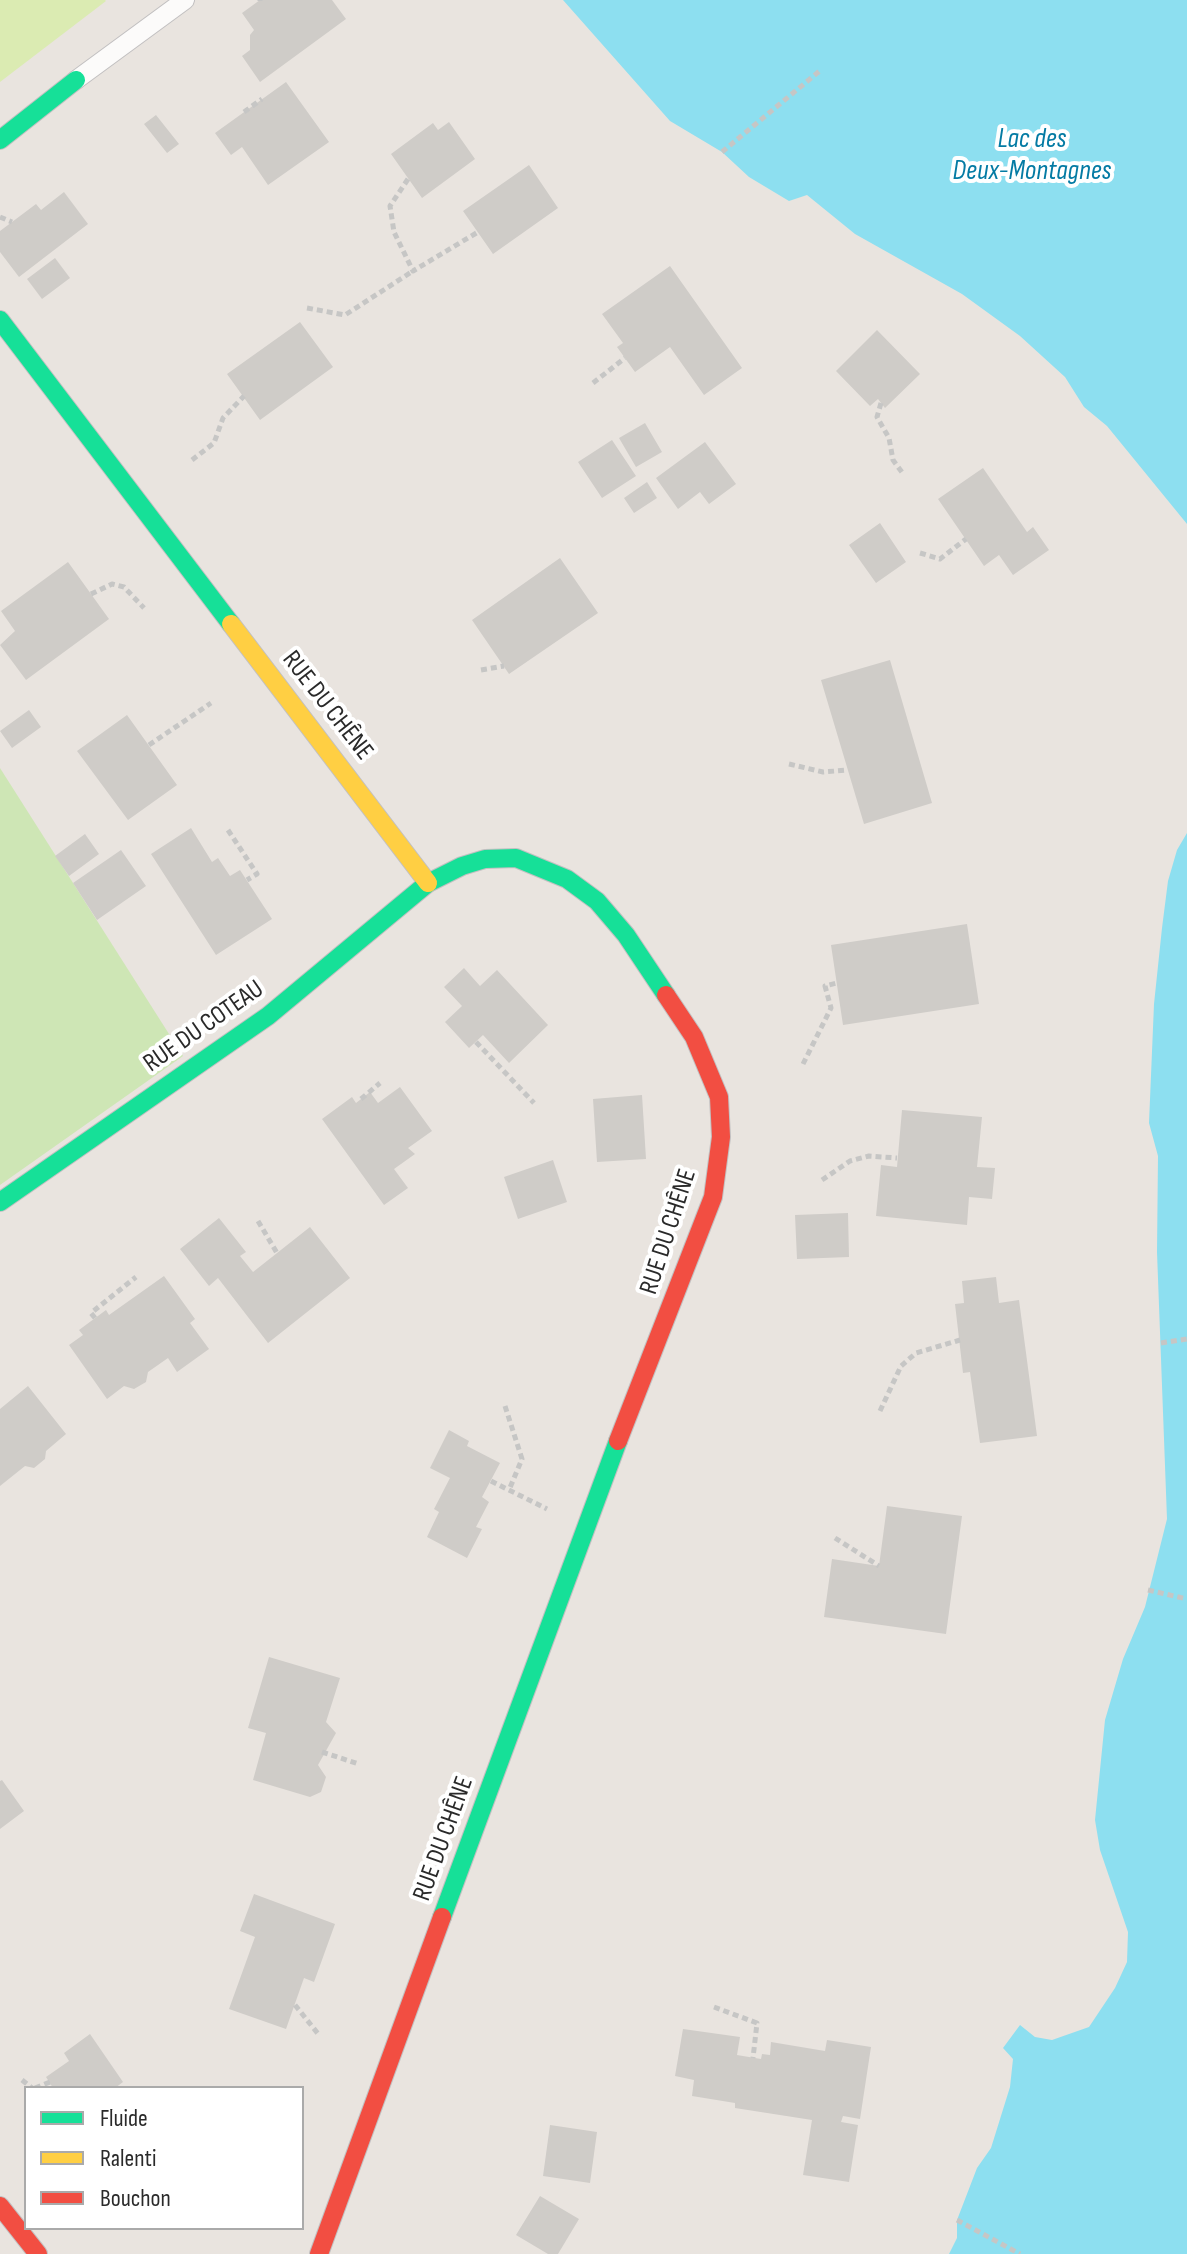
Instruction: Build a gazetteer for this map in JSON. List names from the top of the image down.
{
  "streets": {
    "street": ["RUE DU CHÊNE", "RUE DU COTEAU"]
  },
  "crossings": [
    ["RUE DU CHÊNE", "RUE DU COTEAU"]
  ],
  "water": ["Lac des Deux-Montagnes"],
  "legend": ["Fluide", "Ralenti", "Bouchon"]
}
